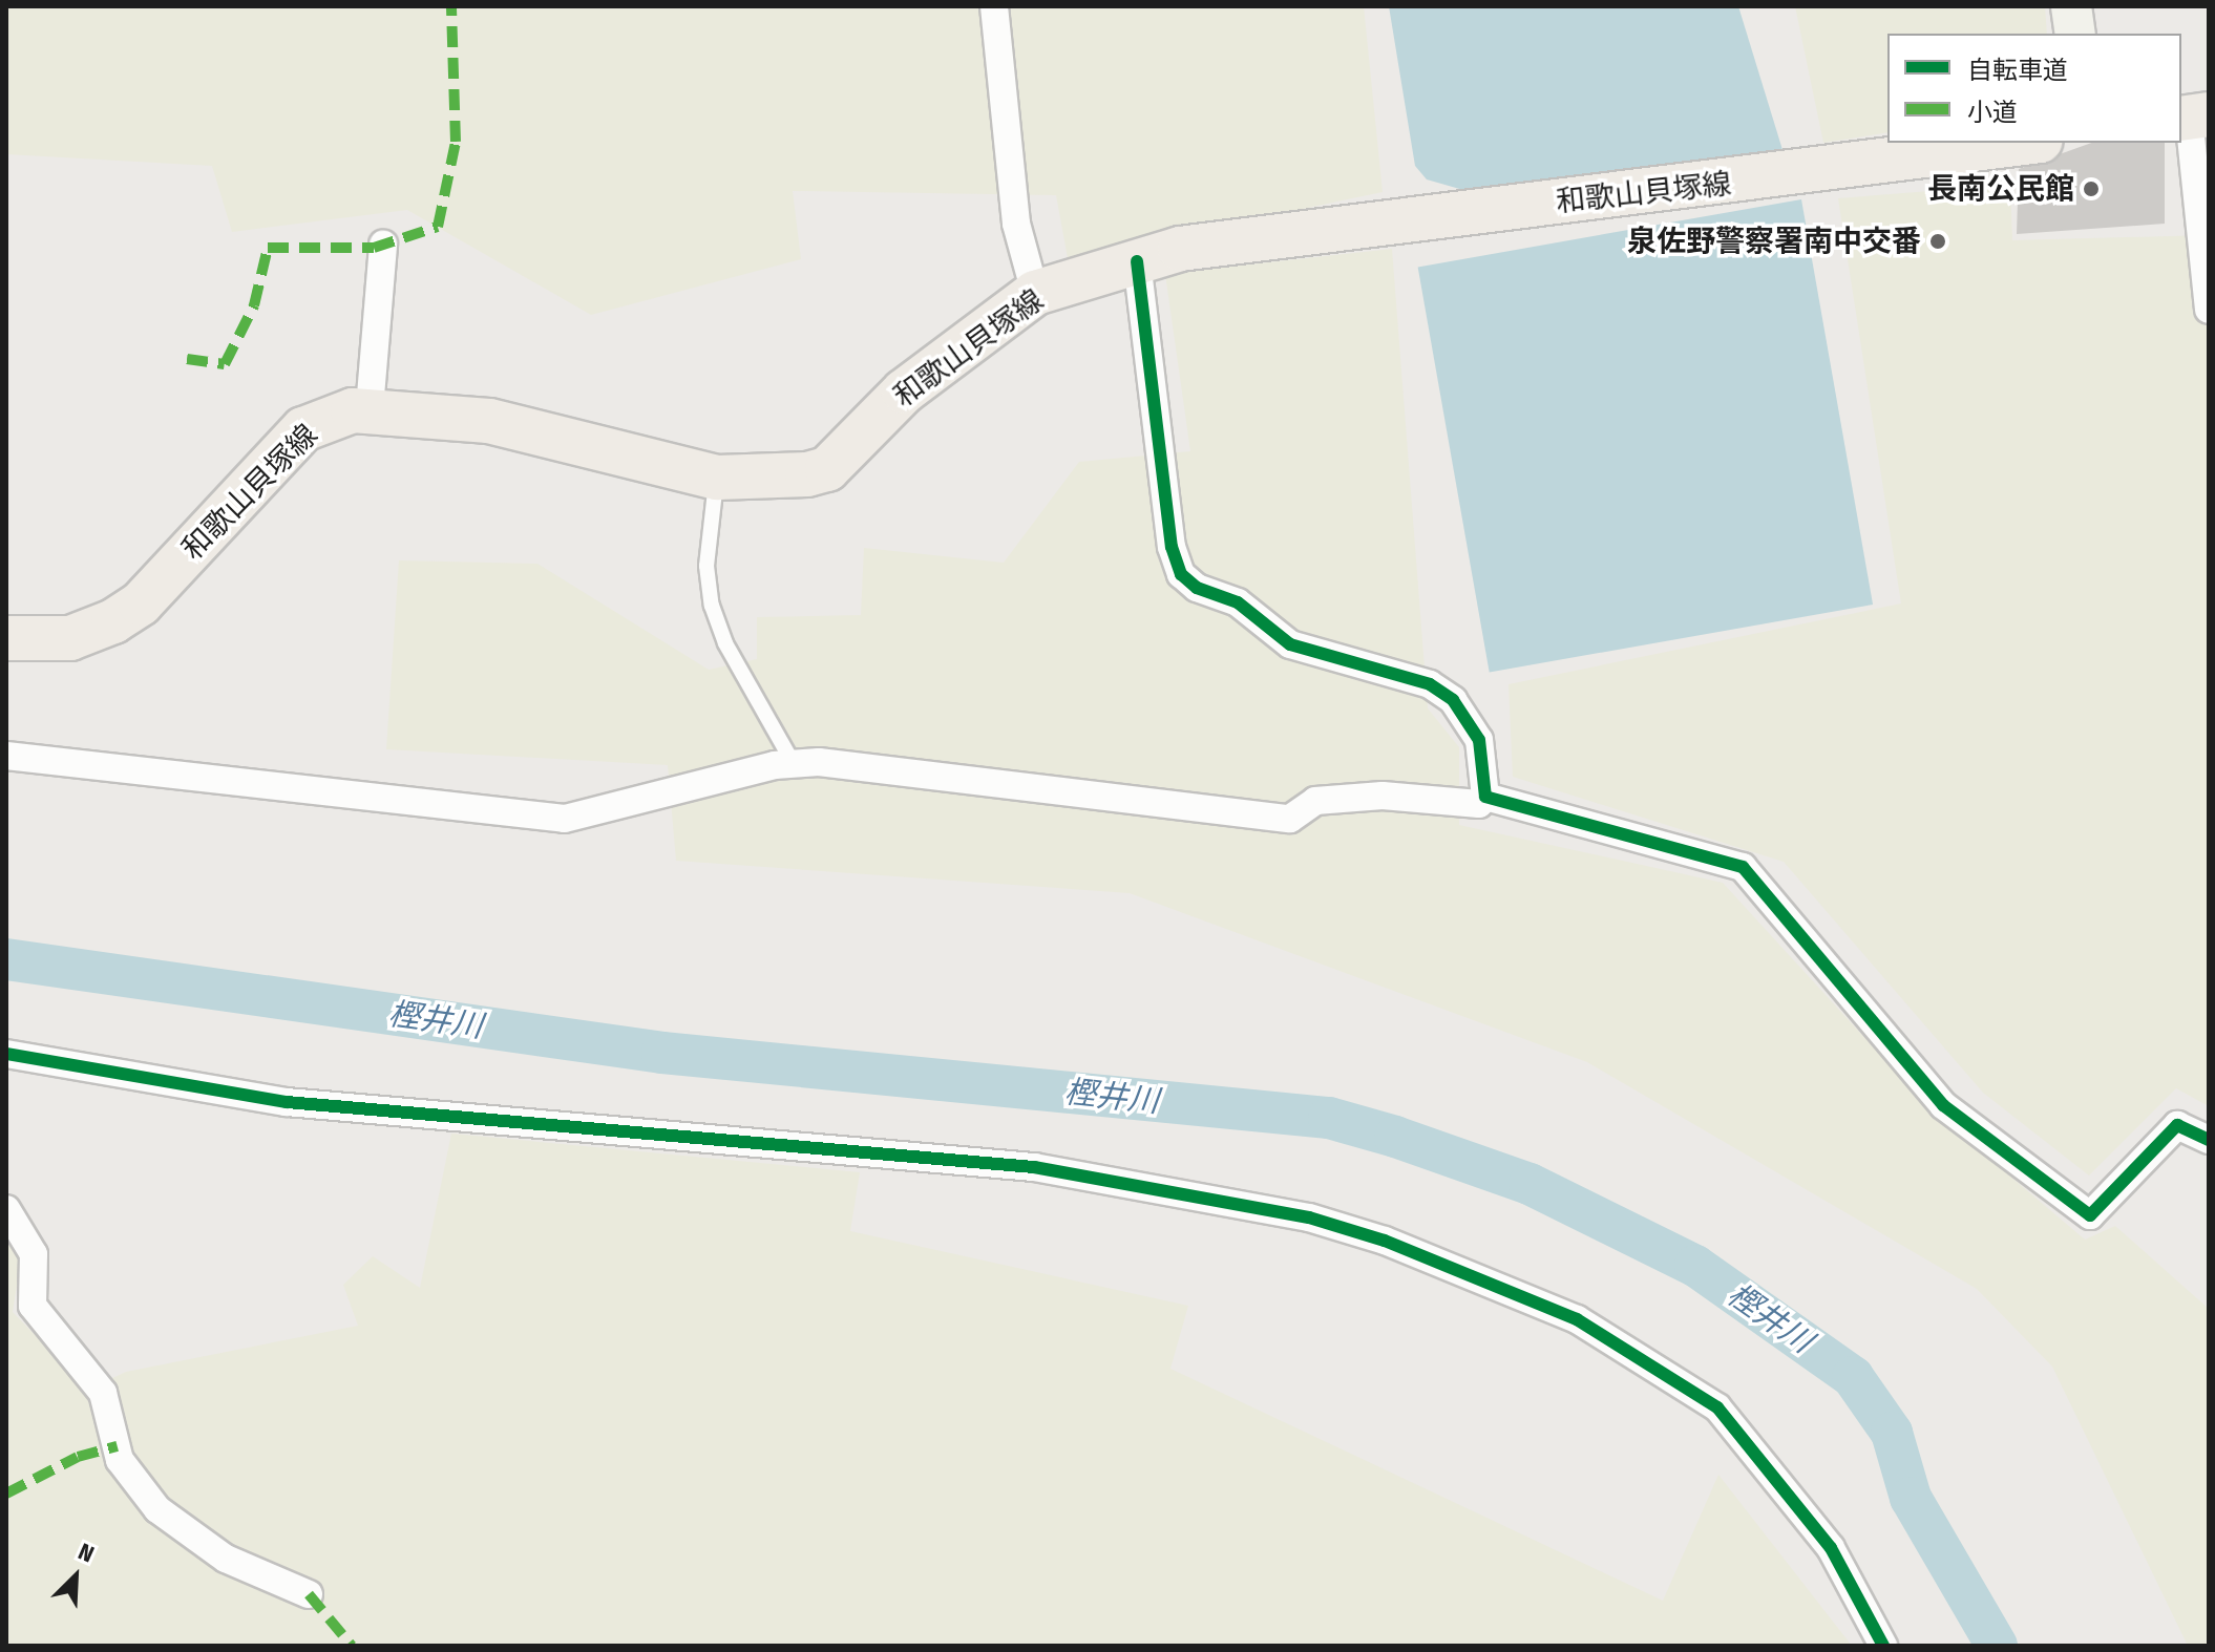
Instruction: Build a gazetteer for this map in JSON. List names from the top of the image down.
{
  "streets": {
    "main road": ["和歌山貝塚線"]
  },
  "water": ["樫井川"],
  "places": ["長南公民館", "泉佐野警察署南中交番"],
  "legend": ["自転車道", "小道"],
  "north": "top right"
}
